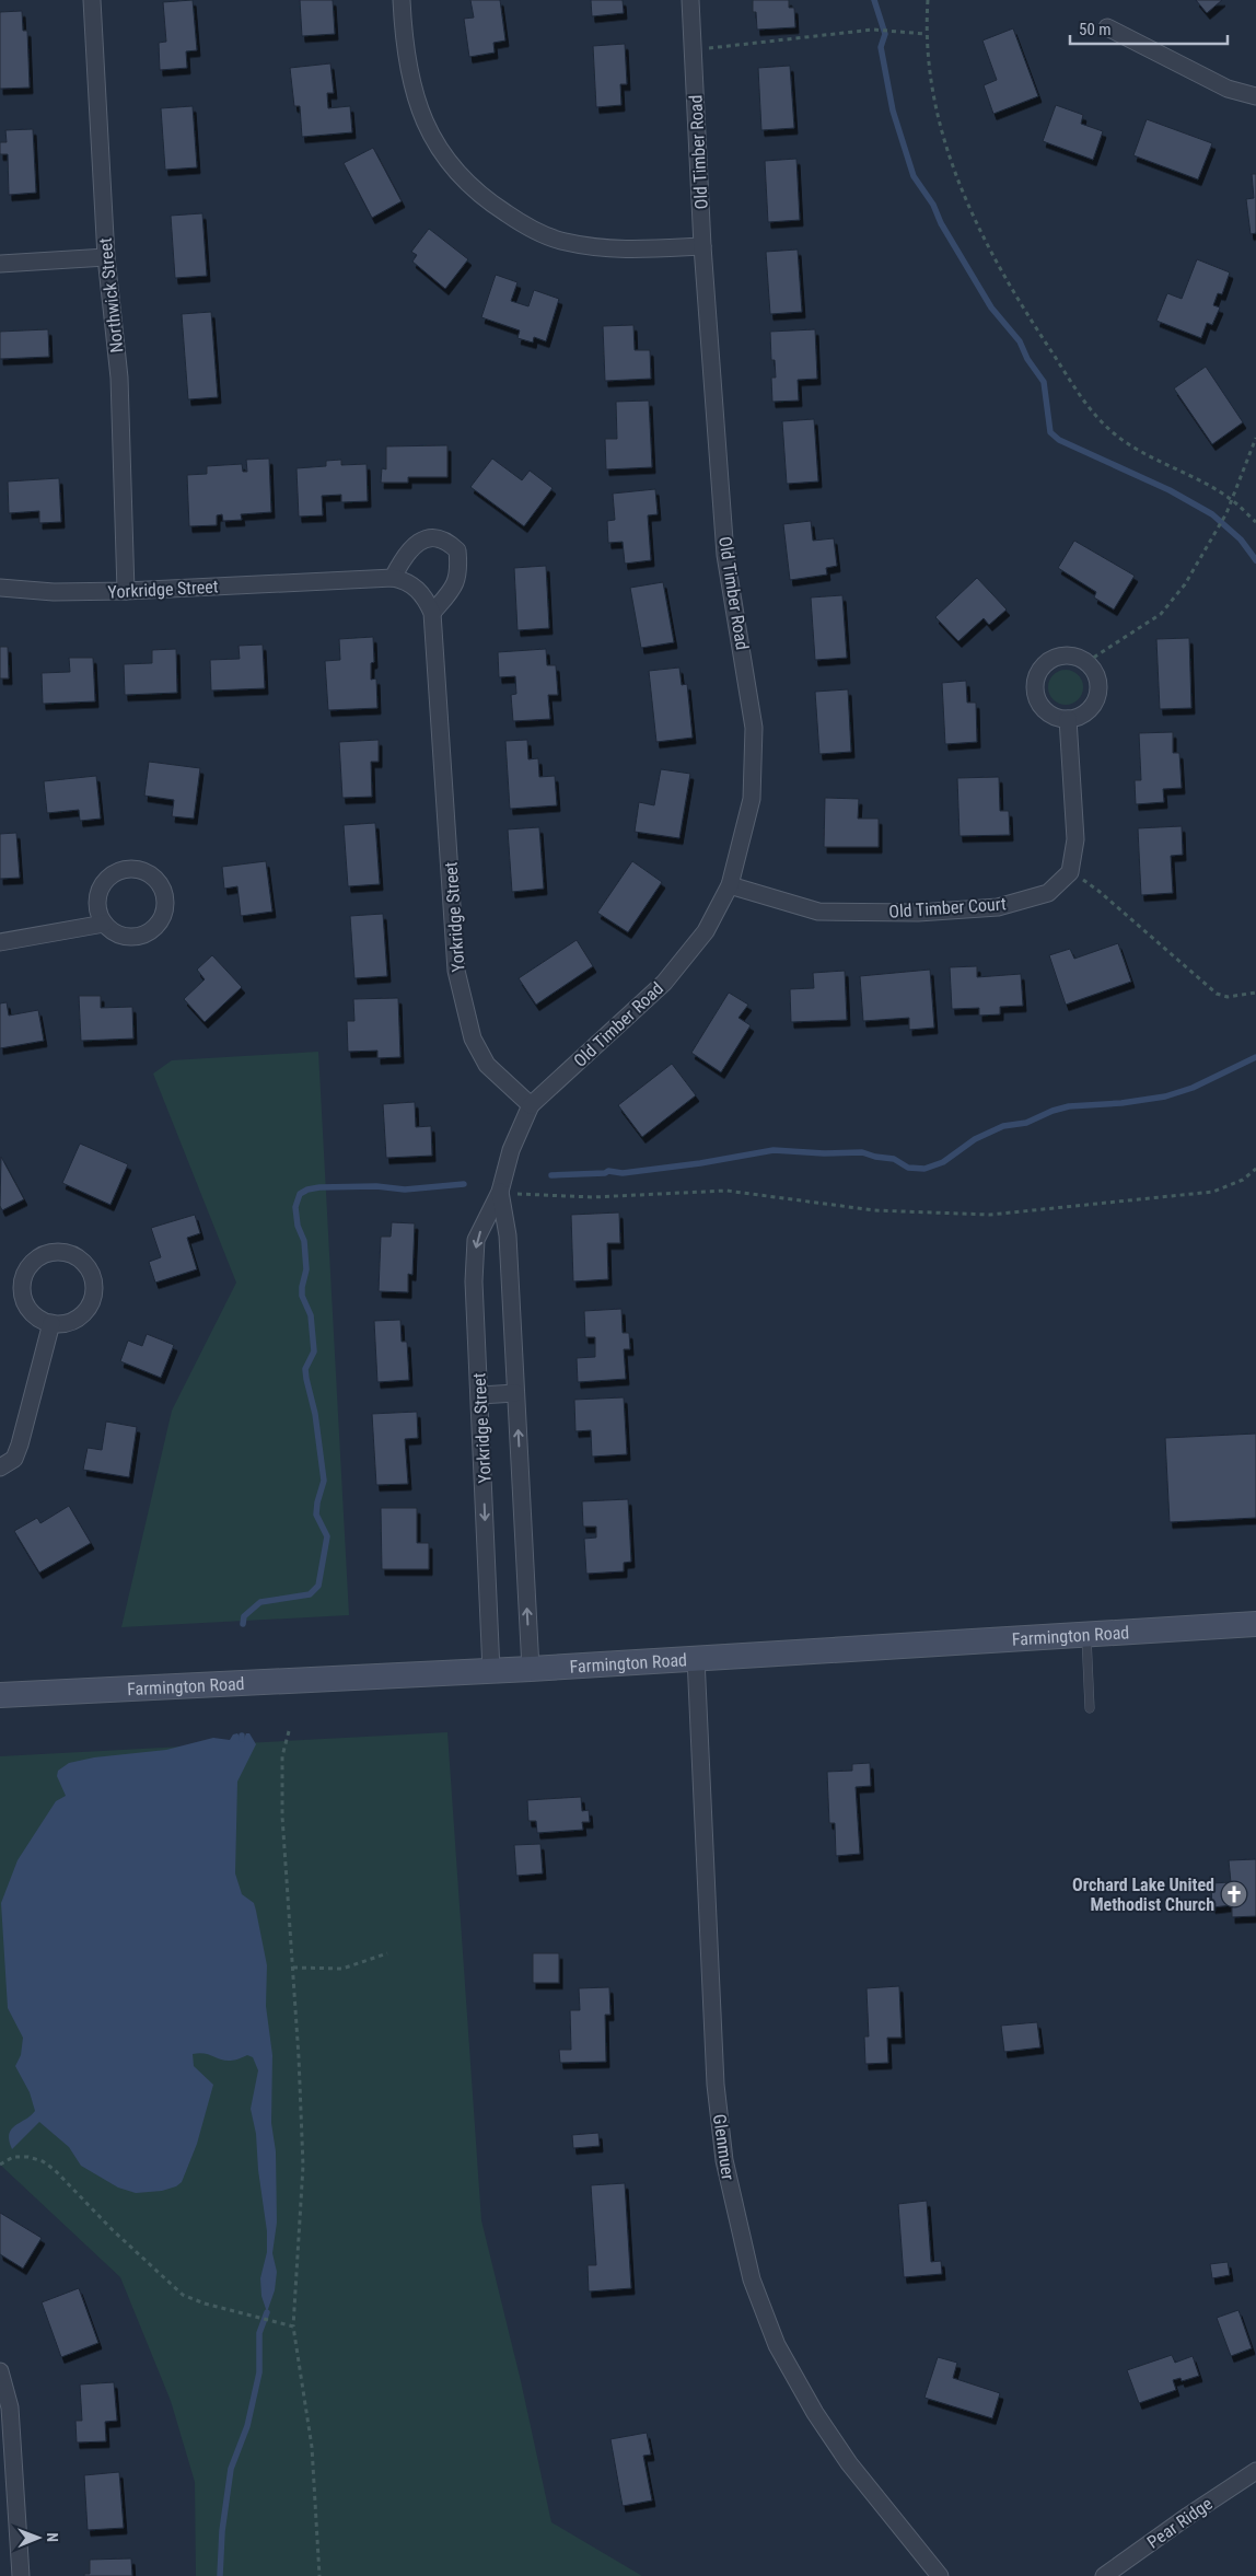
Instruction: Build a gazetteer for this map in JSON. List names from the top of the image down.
{
  "streets": {
    "street": [
      "Old Timber Road",
      "Northwick Street",
      "Yorkridge Street",
      "Old Timber Court",
      "Farmington Road",
      "Glenmuer",
      "Pear Ridge"
    ]
  },
  "crossings": [
    ["Old Timber Road", "Yorkridge Street"],
    ["Old Timber Road", "Old Timber Court"],
    ["Northwick Street", "Yorkridge Street"],
    ["Yorkridge Street", "Farmington Road"],
    ["Farmington Road", "Glenmuer"]
  ],
  "places": {
    "church": ["Orchard Lake United Methodist Church"]
  },
  "scale_bar": "50 m",
  "north": "right"
}
